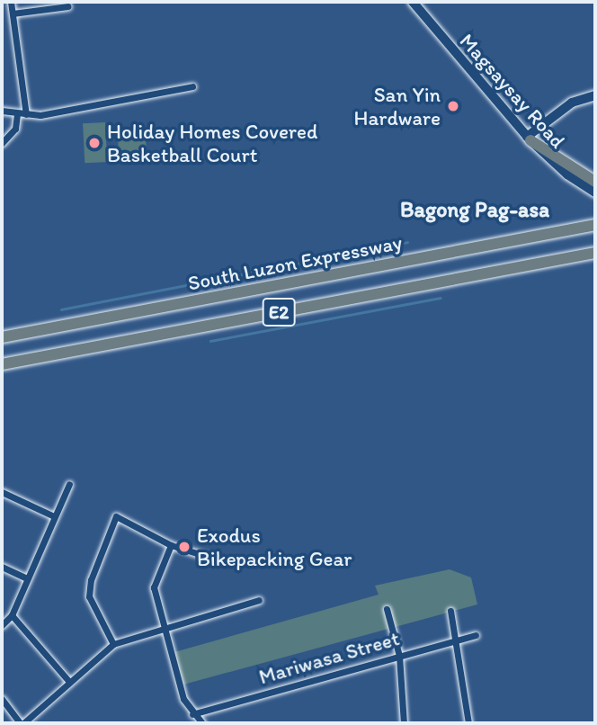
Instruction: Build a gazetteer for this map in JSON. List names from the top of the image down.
{
  "streets": {
    "highway": ["South Luzon Expressway", "E2"],
    "main road": ["Magsaysay Road"],
    "street": ["Mariwasa Street"]
  },
  "districts": ["Bagong Pag-asa"],
  "places": ["San Yin Hardware", "Holiday Homes Covered Basketball Court", "Exodus Bikepacking Gear"]
}
